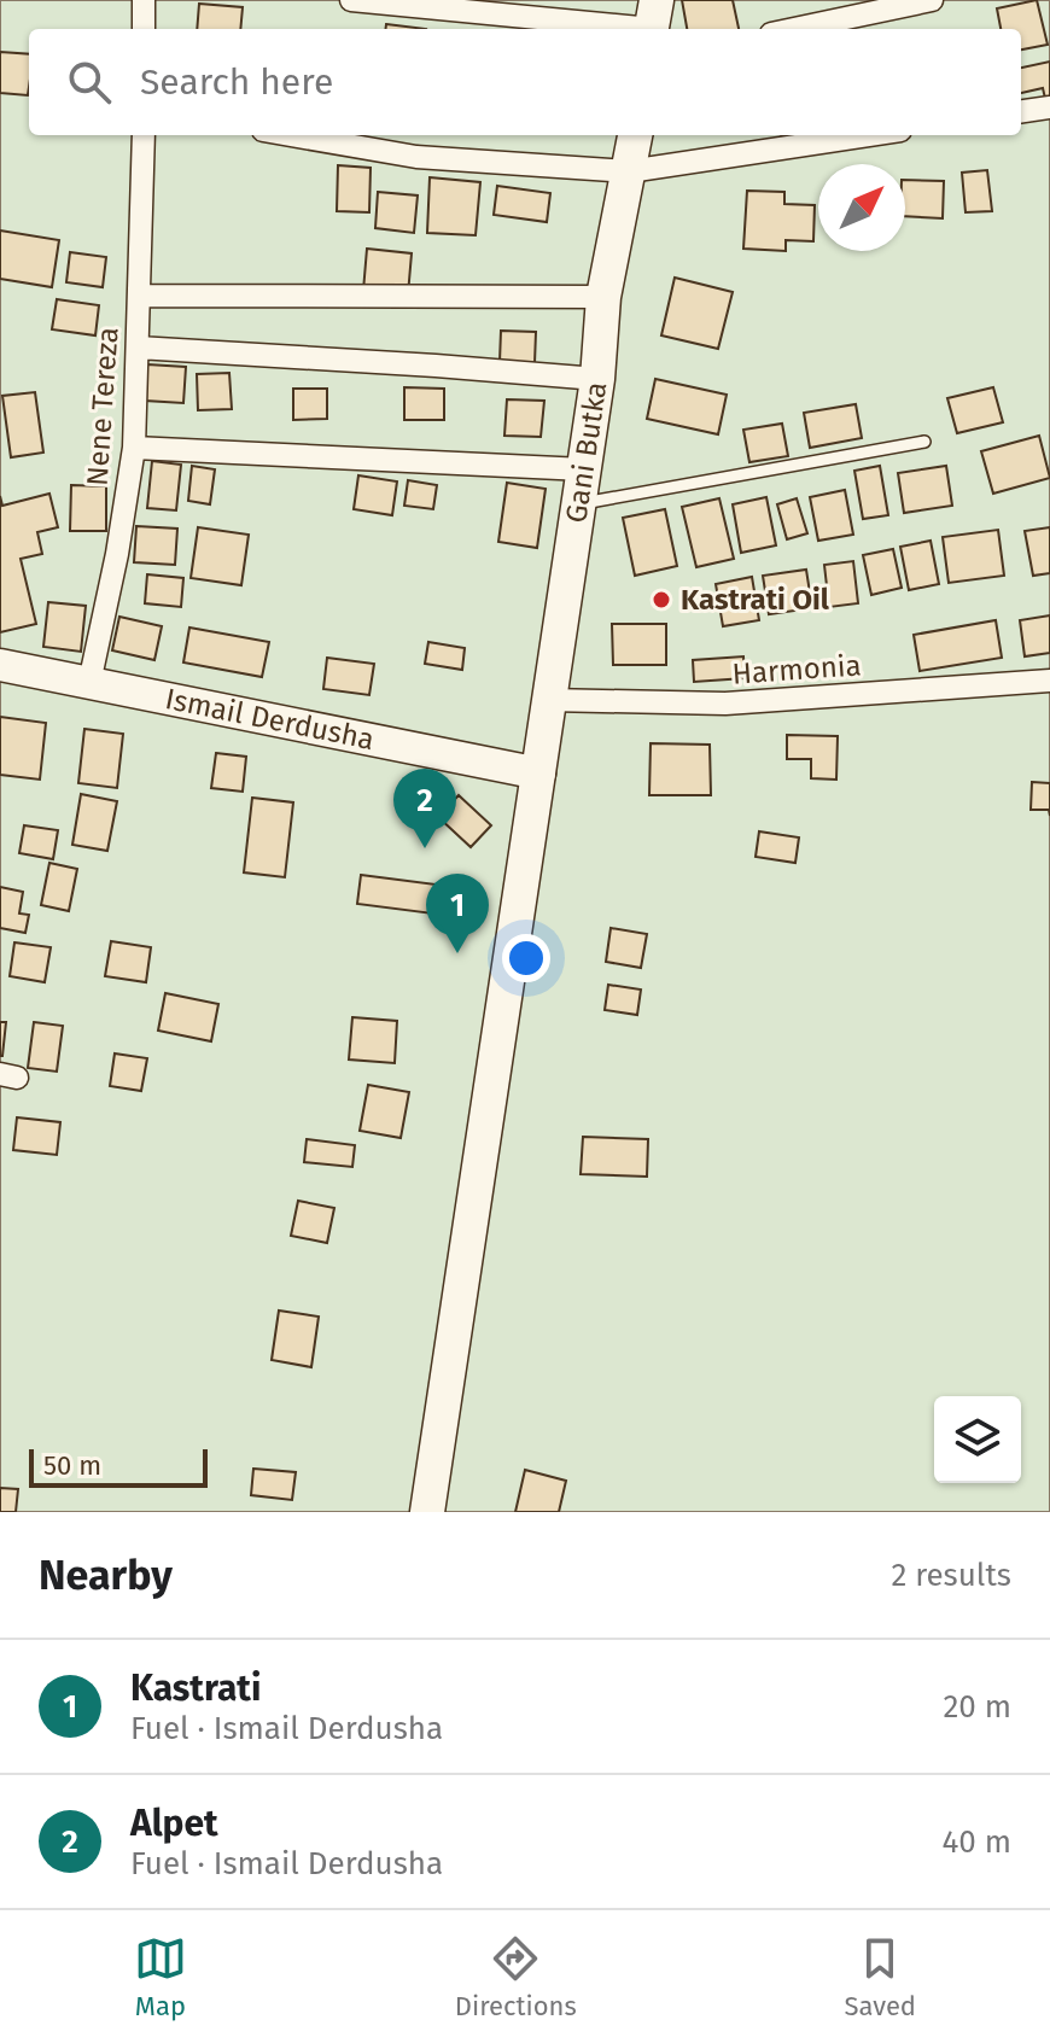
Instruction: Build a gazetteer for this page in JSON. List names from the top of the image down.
{
  "streets": {
    "main road": ["Gani Butka", "Ismail Derdusha"],
    "street": ["Nene Tereza", "Harmonia"]
  },
  "crossings": [
    ["Nene Tereza", "Ismail Derdusha"],
    ["Gani Butka", "Harmonia"],
    ["Gani Butka", "Ismail Derdusha"]
  ],
  "places": ["Kastrati Oil"],
  "scale_bar": "50 m",
  "north": "top right",
  "page": {
    "search": "Search here",
    "pins": ["2", "1"],
    "scale": "50 m",
    "heading": ["Nearby", "2 results"],
    "list": [
      {
        "mark": "1",
        "name": "Kastrati",
        "note": "Fuel · Ismail Derdusha",
        "value": "20 m"
      },
      {
        "mark": "2",
        "name": "Alpet",
        "note": "Fuel · Ismail Derdusha",
        "value": "40 m"
      }
    ],
    "nav": ["Map", "Directions", "Saved"]
  }
}
